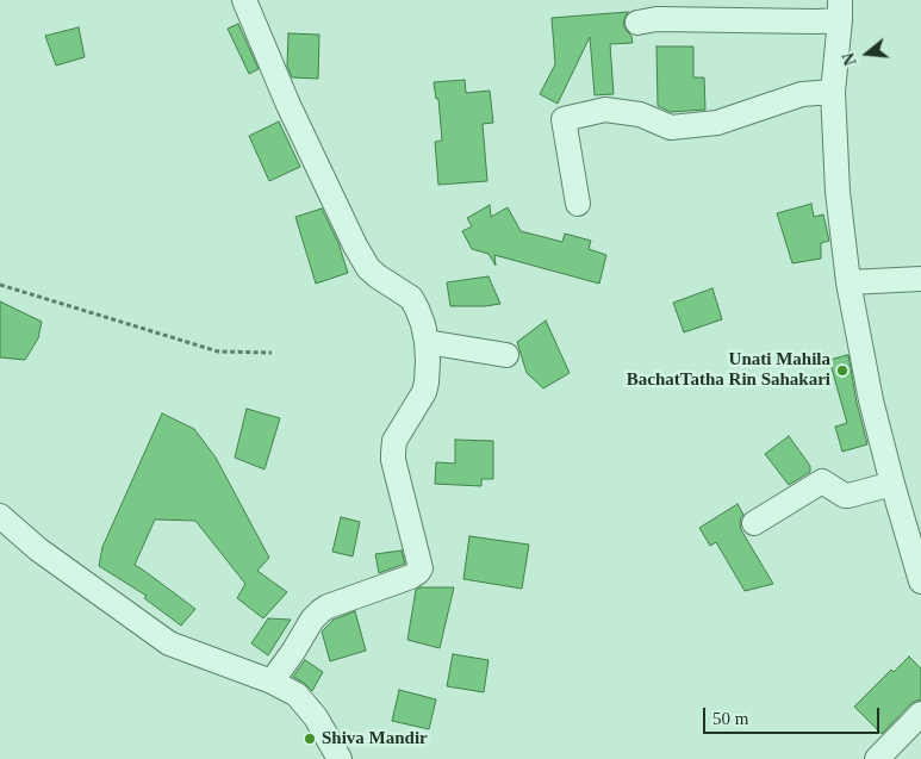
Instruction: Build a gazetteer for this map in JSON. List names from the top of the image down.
{
  "places": ["Unati Mahila BachatTatha Rin Sahakari", "Shiva Mandir"],
  "scale_bar": "50 m",
  "north": "left"
}
